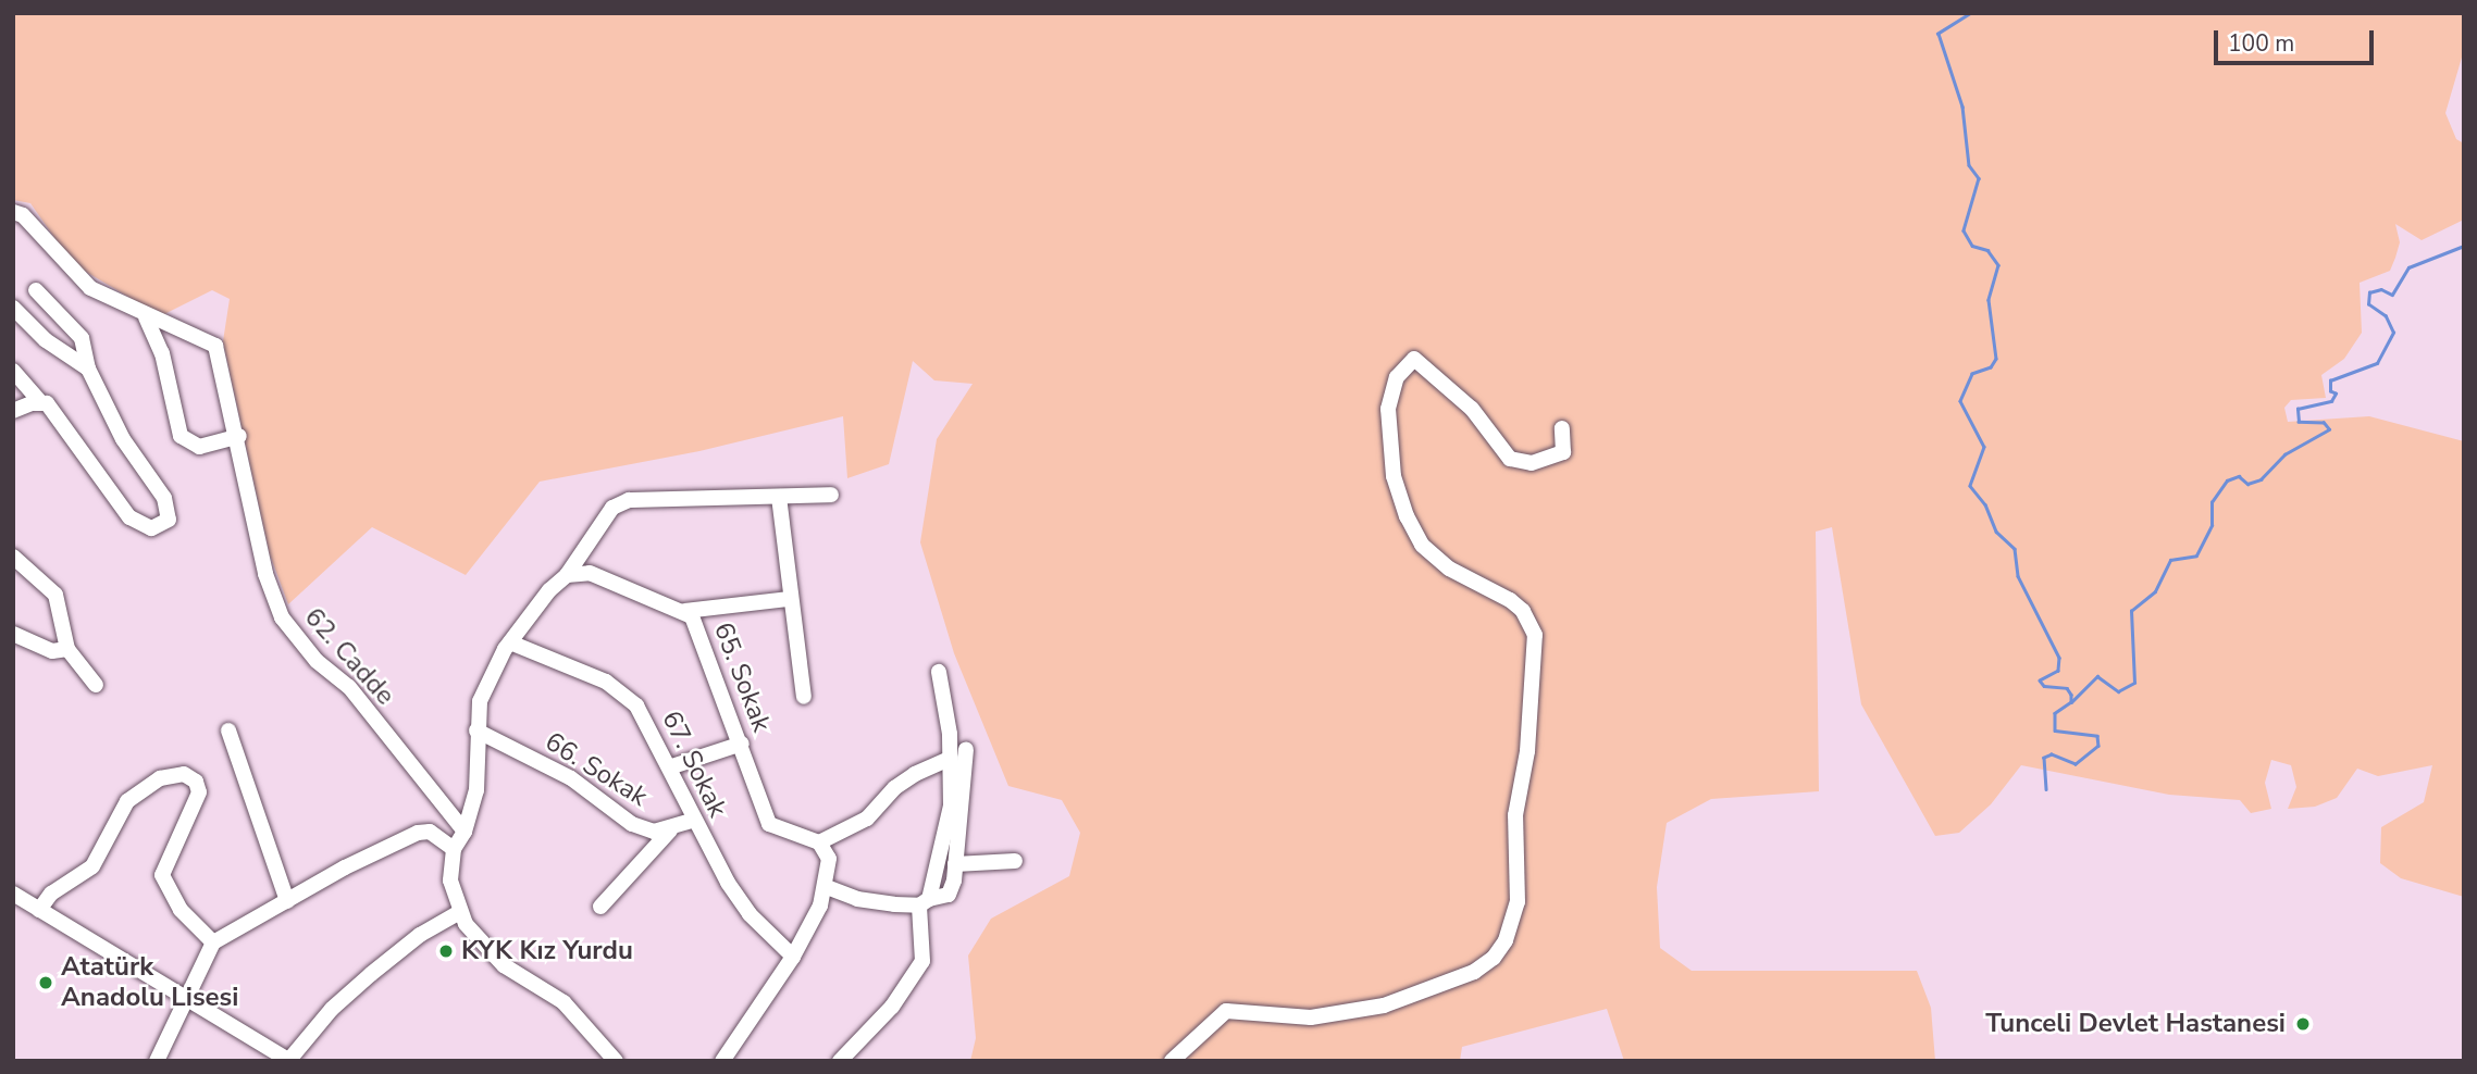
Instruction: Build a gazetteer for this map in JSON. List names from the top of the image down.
{
  "streets": {
    "street": [
      "62. Cadde",
      "65. Sokak",
      "67. Sokak",
      "66. Sokak"
    ]
  },
  "crossings": [
    ["67. Sokak", "66. Sokak"]
  ],
  "places": ["KYK Kız Yurdu", "Atatürk Anadolu Lisesi", "Tunceli Devlet Hastanesi"],
  "scale_bar": "100 m"
}
